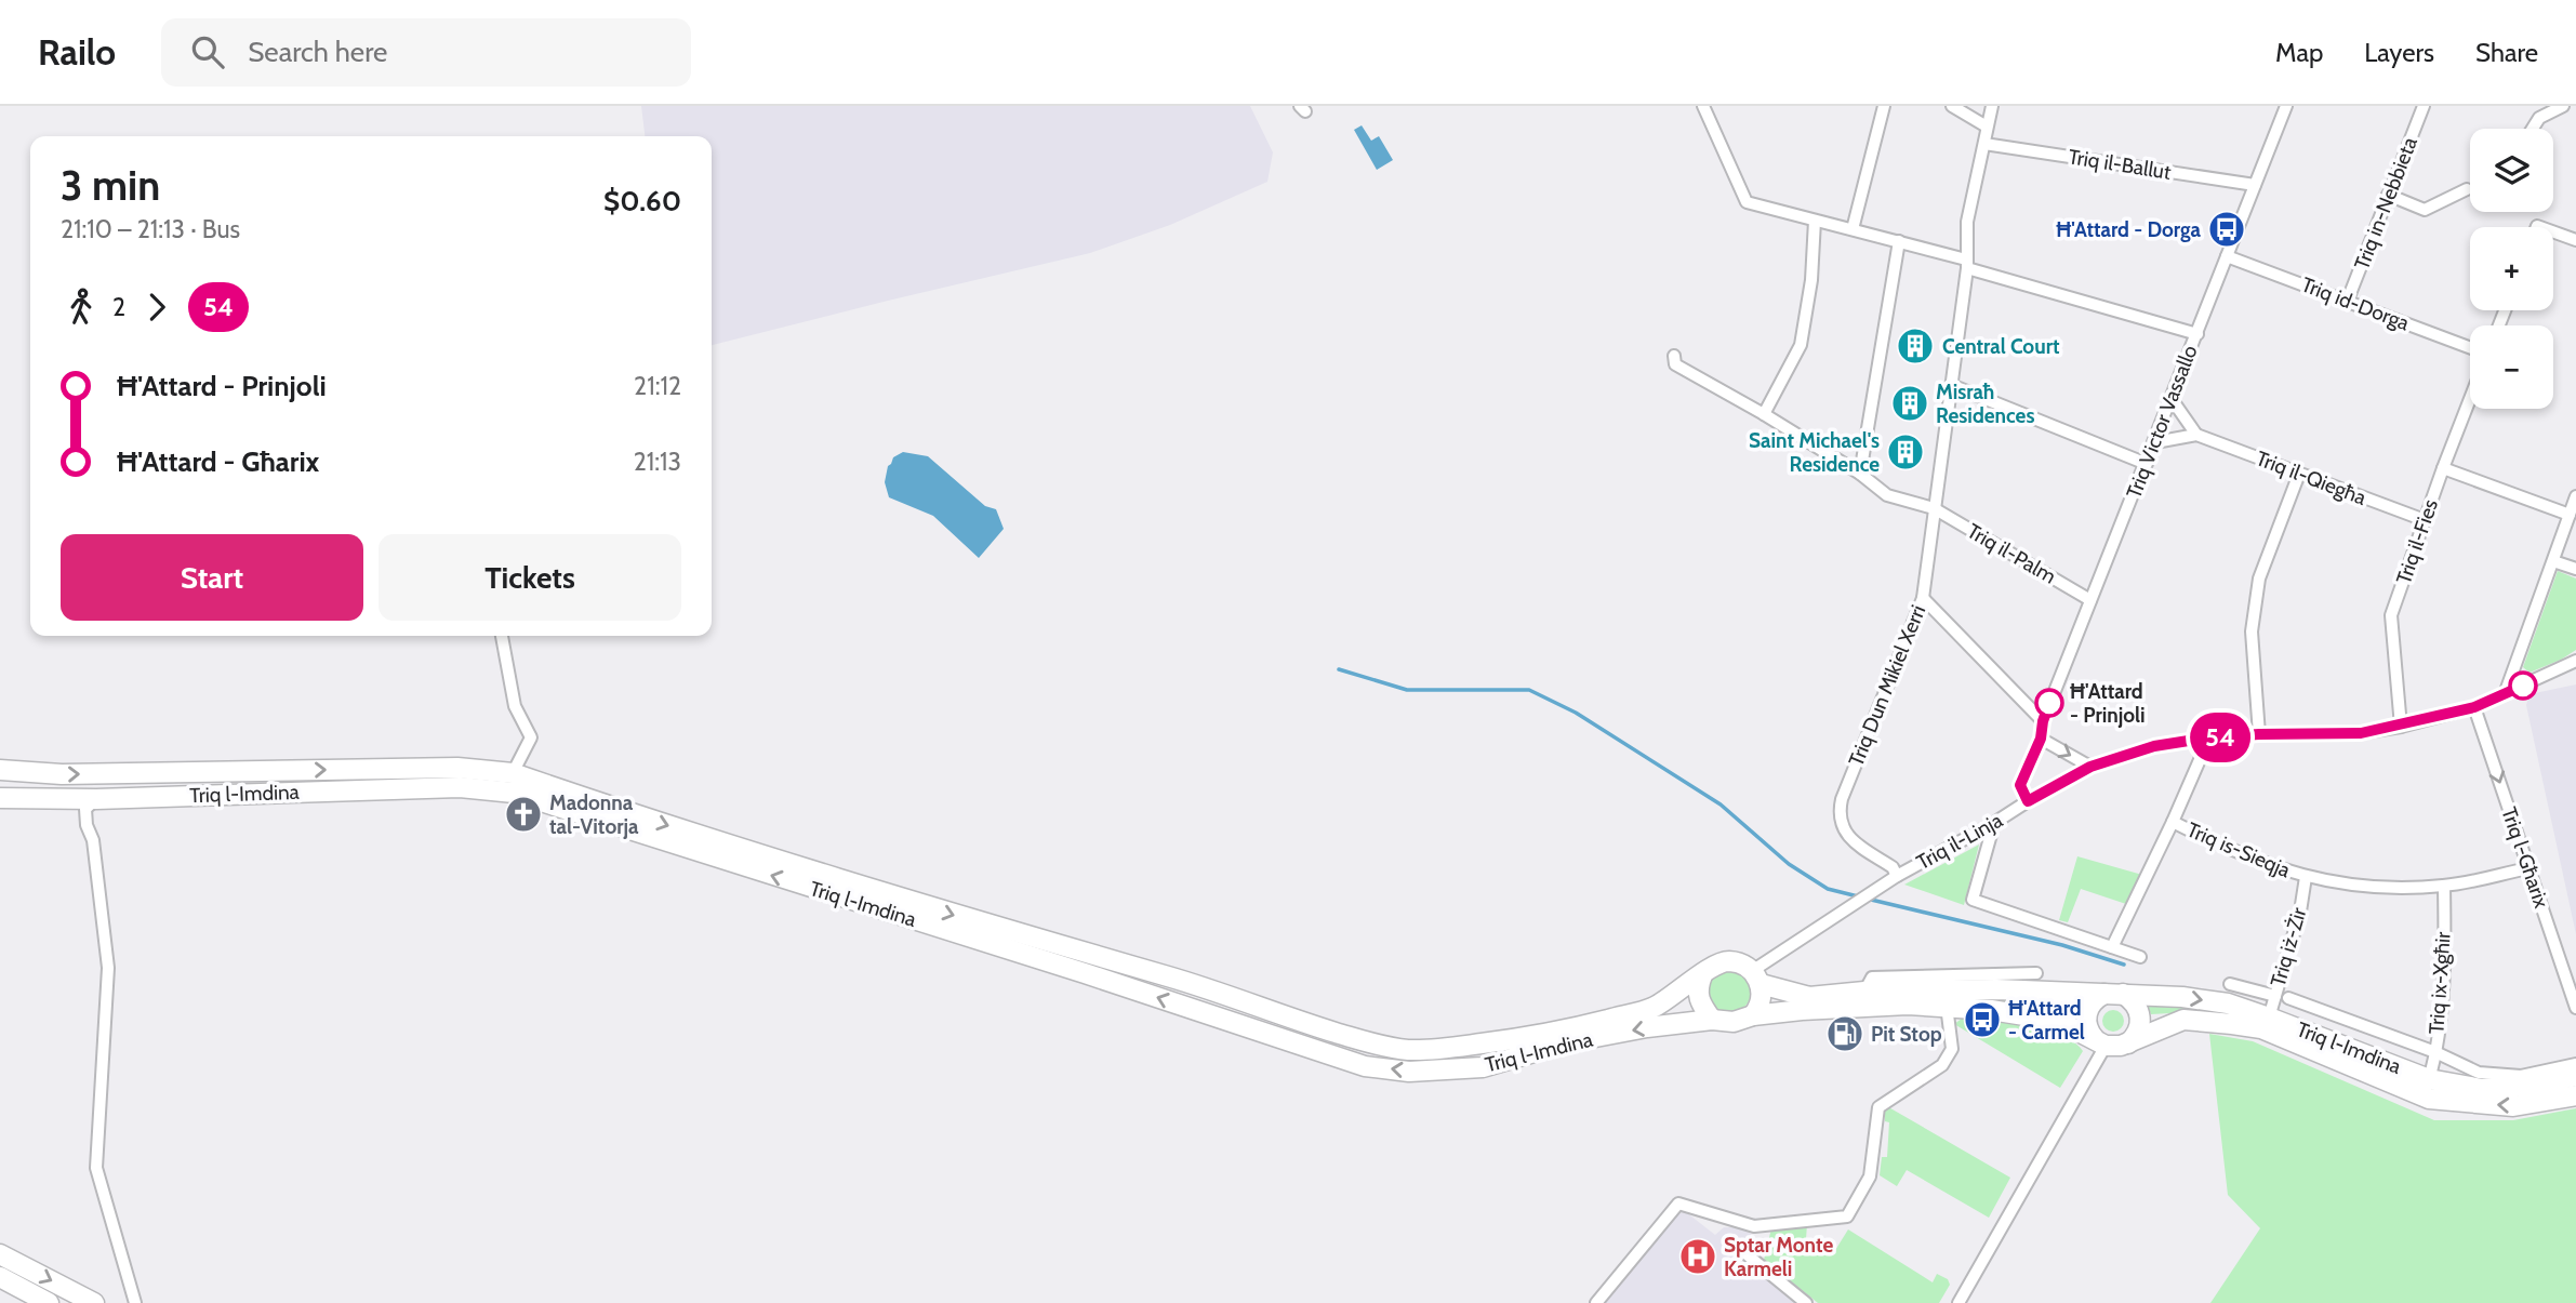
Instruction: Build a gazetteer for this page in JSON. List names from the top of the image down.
{
  "streets": {
    "highway": ["Triq l-Imdina"],
    "street": [
      "Triq il-Ballut",
      "Triq in-Nebbieta",
      "Triq id-Dorga",
      "Triq Victor Vassallo",
      "Triq il-Qiegħa",
      "Triq il-Fies",
      "Triq il-Palm",
      "Triq Dun Mikiel Xerri",
      "Triq il-Linja",
      "Triq is-Sieqja",
      "Triq l-Għarix",
      "Triq iż-Żir",
      "Triq ix-Xgħir"
    ]
  },
  "crossings": [
    ["Triq il-Ballut", "Triq Victor Vassallo"],
    ["Triq il-Ballut", "Triq Dun Mikiel Xerri"],
    ["Triq in-Nebbieta", "Triq id-Dorga"],
    ["Triq id-Dorga", "Triq Victor Vassallo"],
    ["Triq Victor Vassallo", "Triq il-Palm"],
    ["Triq Victor Vassallo", "Triq il-Linja"],
    ["Triq il-Qiegħa", "Triq il-Fies"],
    ["Triq il-Fies", "Triq il-Linja"],
    ["Triq il-Palm", "Triq Dun Mikiel Xerri"],
    ["Triq Dun Mikiel Xerri", "Triq il-Linja"],
    ["Triq l-Imdina", "Triq il-Linja"],
    ["Triq l-Imdina", "Triq iż-Żir"],
    ["Triq l-Imdina", "Triq ix-Xgħir"],
    ["Triq il-Linja", "Triq l-Għarix"],
    ["Triq is-Sieqja", "Triq l-Għarix"],
    ["Triq is-Sieqja", "Triq iż-Żir"],
    ["Triq is-Sieqja", "Triq ix-Xgħir"]
  ],
  "one_way": ["Triq l-Għarix"],
  "places": {
    "bus stop": ["Ħ'Attard - Dorga", "Ħ'Attard - Carmel"],
    "building": ["Central Court", "Misraħ Residences", "Saint Michael's Residence"],
    "other": ["Ħ'Attard - Prinjoli"],
    "church": ["Madonna tal-Vitorja"],
    "fuel station": ["Pit Stop"],
    "hospital": ["Sptar Monte Karmeli"]
  },
  "lines": ["bus line 54"],
  "page": {
    "header": "Railo",
    "search": "Search here",
    "nav": ["Map", "Layers", "Share"],
    "on_map": "54",
    "map_buttons": ["+", "−"],
    "heading": ["3 min", "21:10 – 21:13 · Bus", "$0.60"],
    "legs": ["2", "54"],
    "list": [
      {
        "name": "Ħ'Attard - Prinjoli",
        "value": "21:12"
      },
      {
        "name": "Ħ'Attard - Għarix",
        "value": "21:13"
      }
    ],
    "buttons": ["Start", "Tickets"]
  }
}
